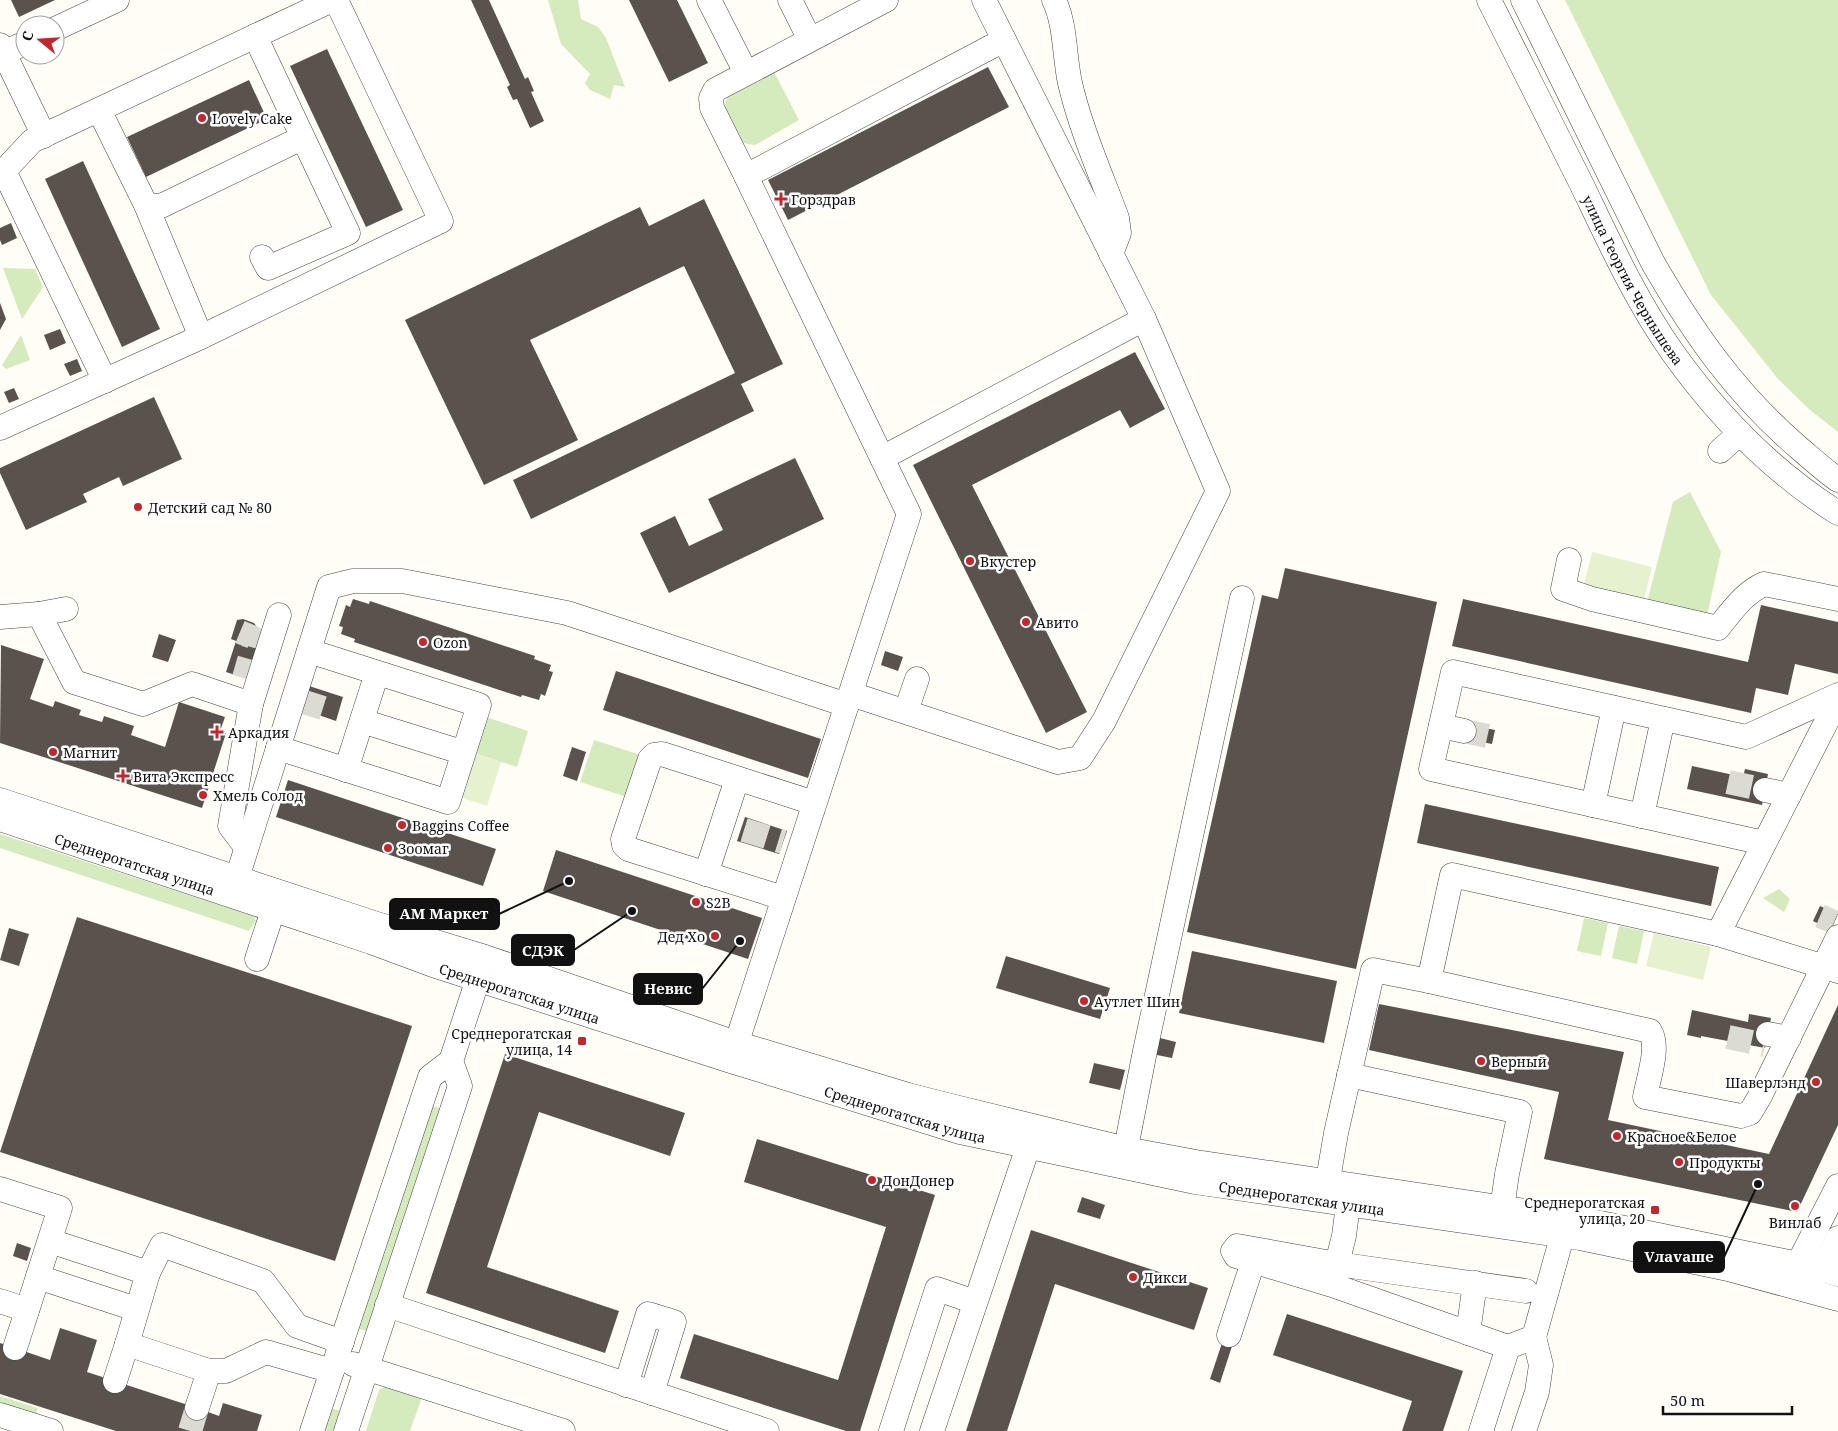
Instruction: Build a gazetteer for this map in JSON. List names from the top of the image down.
{
  "streets": {
    "street": ["улица Георгия Чернышева", "Среднерогатская улица"]
  },
  "places": {
    "other": [
      "Lovely Cake",
      "Детский сад № 80",
      "Вкустер",
      "Авито",
      "Ozon",
      "Магнит",
      "Хмель Солод",
      "Baggins Coffee",
      "Зоомаг",
      "АМ Маркет",
      "S2B",
      "СДЭК",
      "Дед Хо",
      "Невис",
      "Аутлет Шин",
      "Верный",
      "Шаверлэнд",
      "Красное&Белое",
      "Продукты",
      "ДонДонер",
      "Vлаvаше",
      "Винлаб",
      "Дикси"
    ],
    "health": ["Горздрав", "Аркадия", "Вита Экспресс"],
    "transit": ["Среднерогатская улица, 14", "Среднерогатская улица, 20"]
  },
  "scale_bar": "50 m",
  "north": "left"
}
